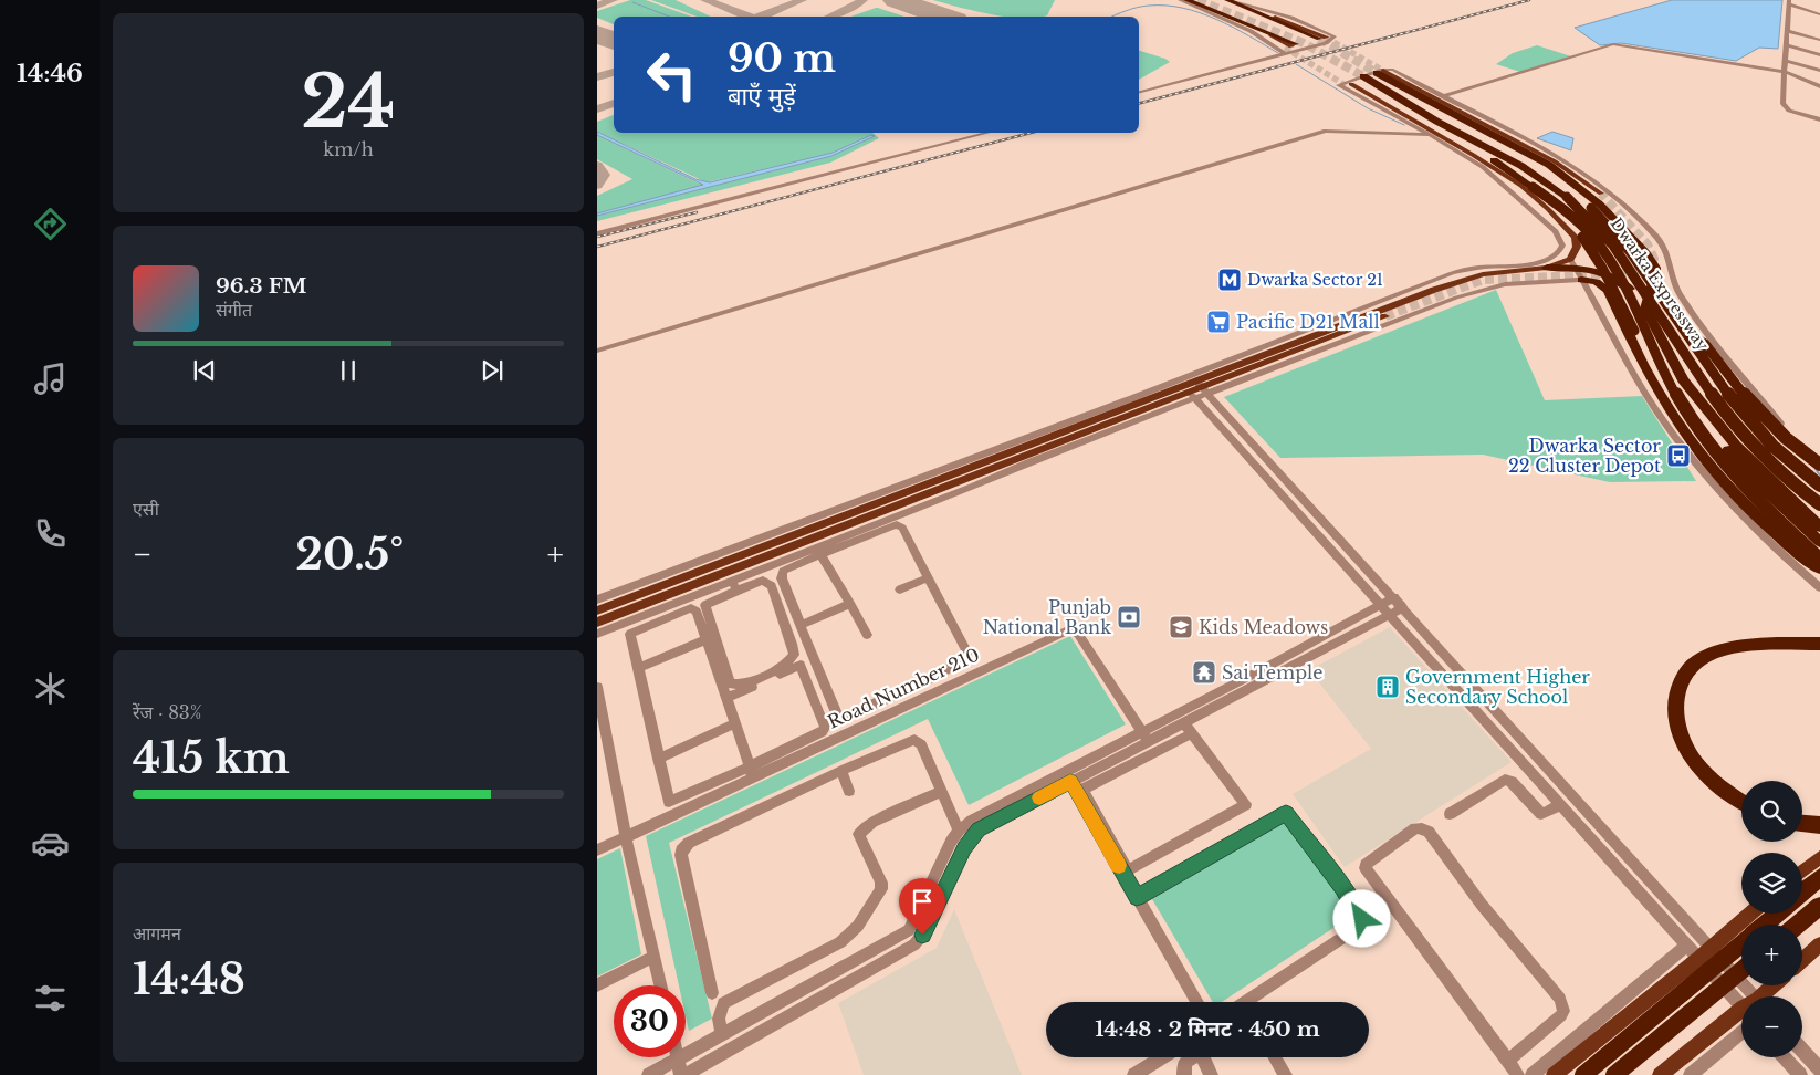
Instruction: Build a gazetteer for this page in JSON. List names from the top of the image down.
{
  "streets": {
    "highway": ["Dwarka Expressway"],
    "street": ["Road Number 210"]
  },
  "places": {
    "metro station": ["Dwarka Sector 21"],
    "supermarket": ["Pacific D21 Mall"],
    "bus stop": ["Dwarka Sector 22 Cluster Depot"],
    "bank": ["Punjab National Bank"],
    "school or university": ["Kids Meadows"],
    "temple": ["Sai Temple"],
    "building": ["Government Higher Secondary School"]
  },
  "page": {
    "tabs": "14:46",
    "tile": [
      ["24", "km/h"],
      "एसी",
      ["रेंज · 83%", "415 km"],
      ["आगमन", "14:48"]
    ],
    "turn": ["90 m", "बाएँ मुड़ें"],
    "song": ["96.3 FM", "संगीत"],
    "heat": ["−", "20.5°", "+"],
    "map_buttons": ["+", "−"],
    "limit": "30",
    "trip": "14:48 · 2 मिनट · 450 m"
  }
}
